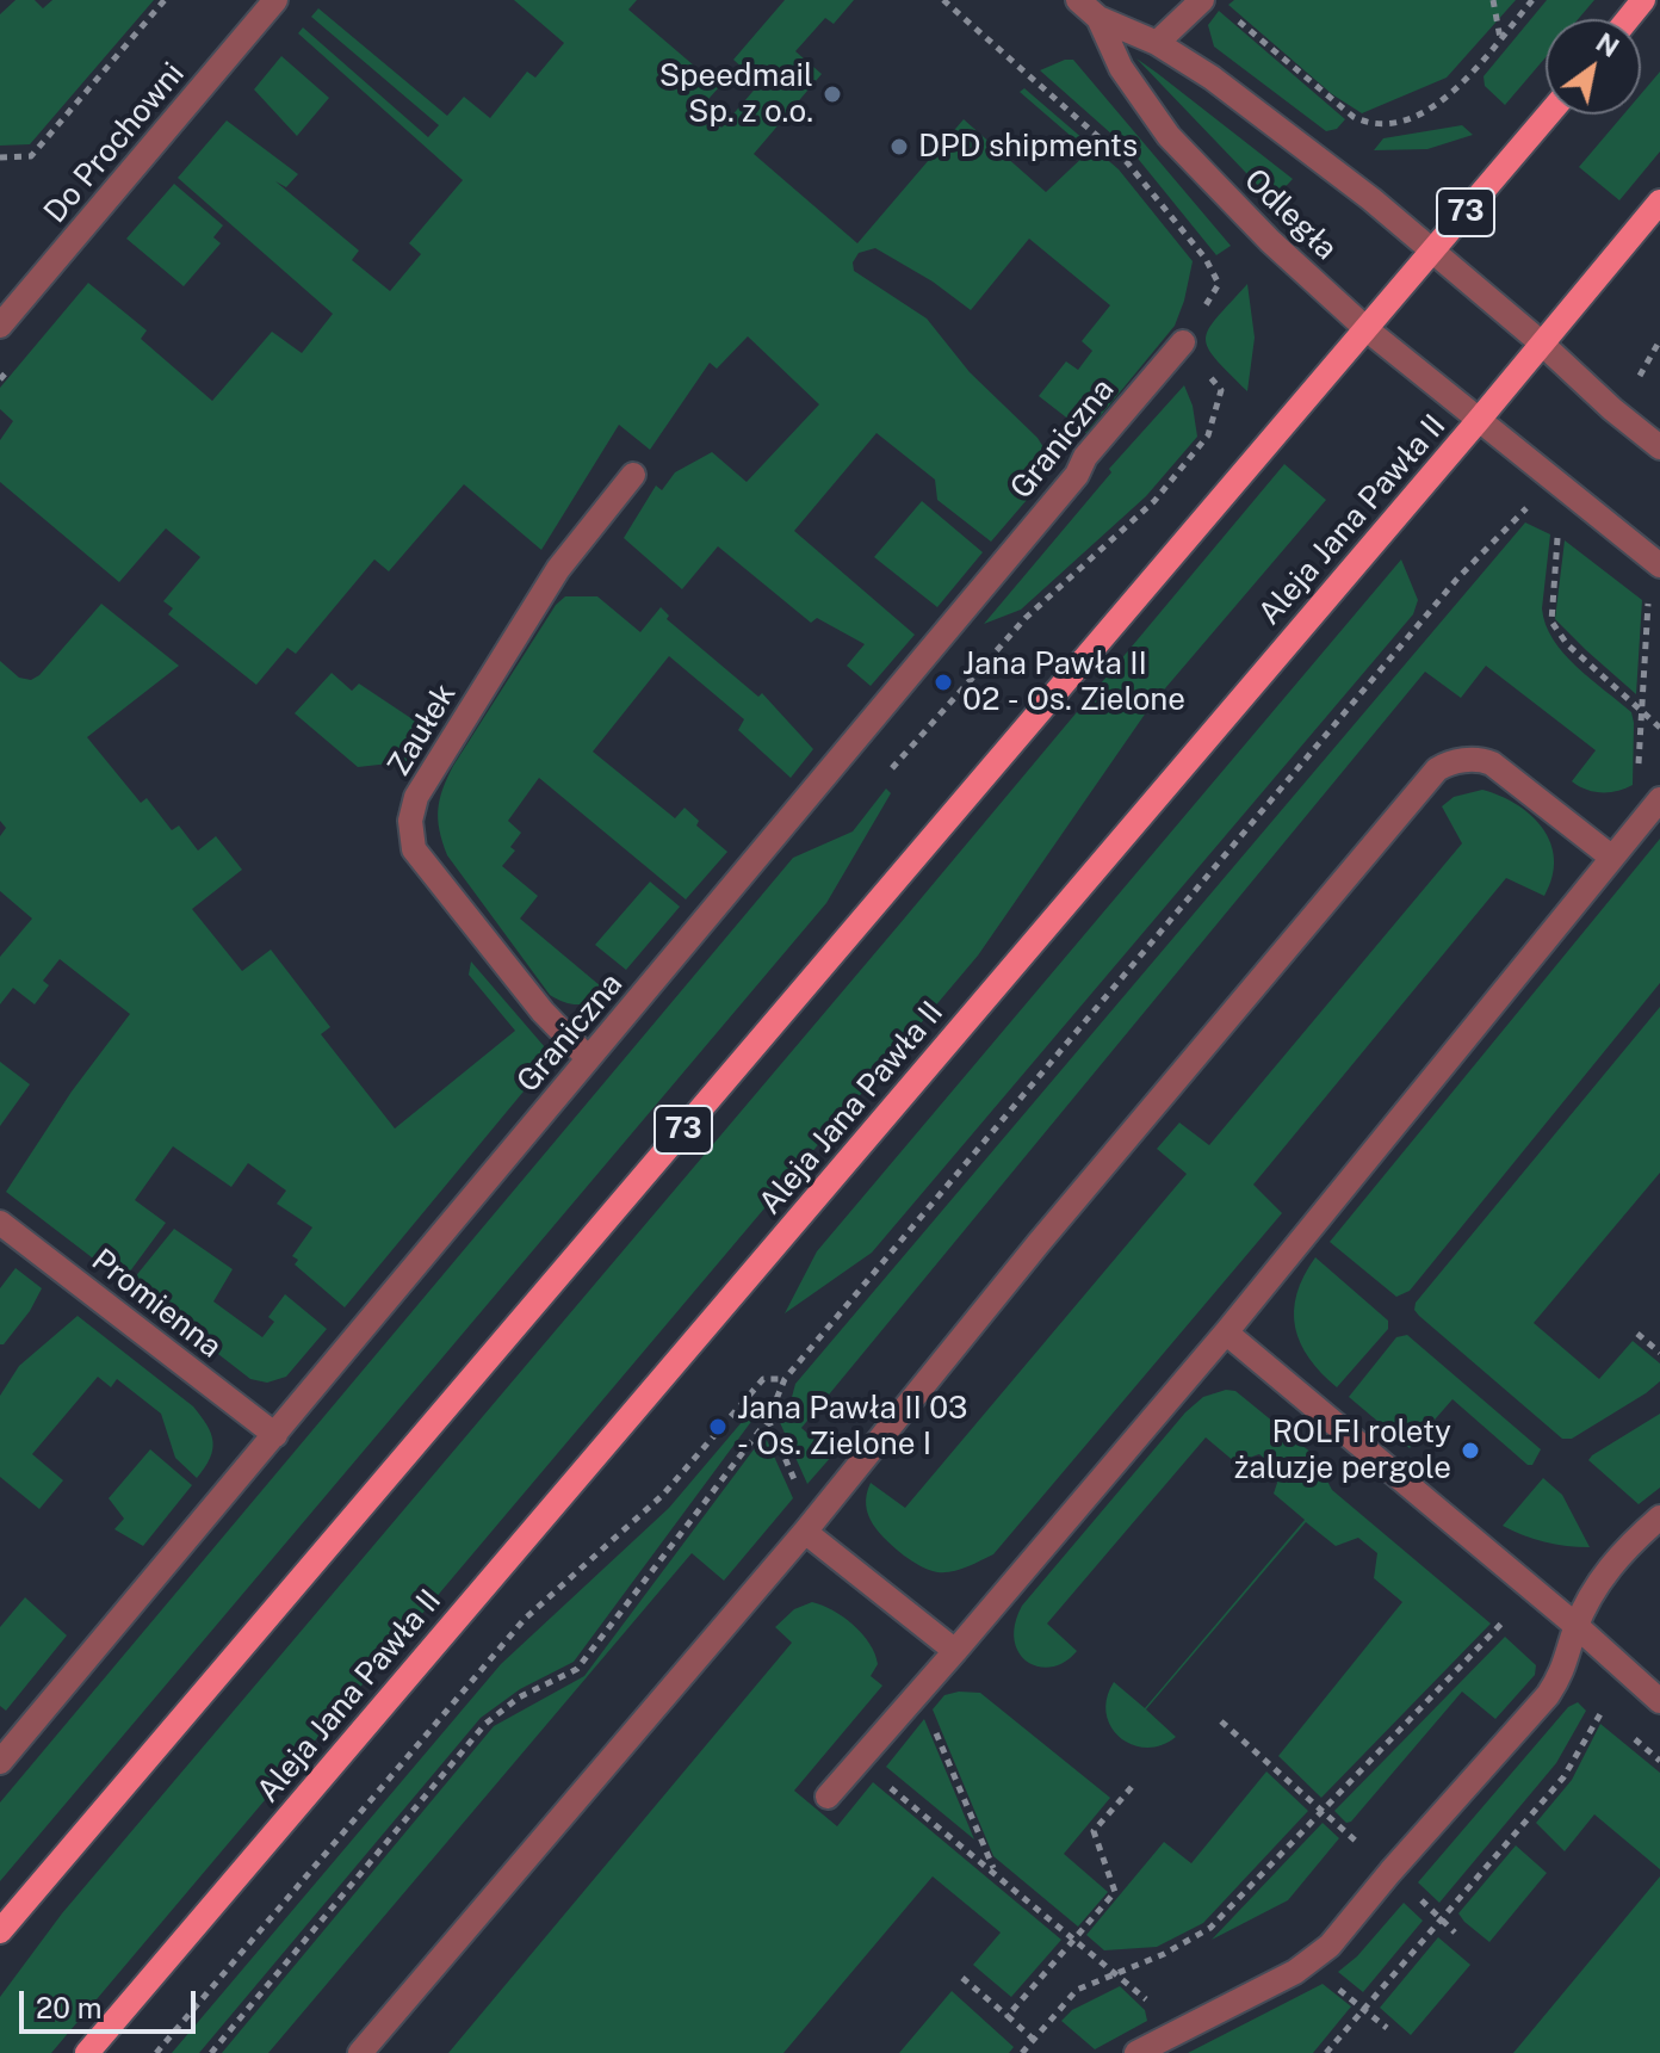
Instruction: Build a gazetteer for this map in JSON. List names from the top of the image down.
{
  "streets": {
    "main road": ["73", "Aleja Jana Pawła II"],
    "street": [
      "Do Prochowni",
      "Odległa",
      "Graniczna",
      "Zaułek",
      "Promienna"
    ]
  },
  "crossings": [
    ["73", "Odległa"],
    ["Odległa", "Aleja Jana Pawła II"],
    ["Graniczna", "Zaułek"],
    ["Graniczna", "Promienna"]
  ],
  "places": [
    "Speedmail Sp. z o.o.",
    "DPD shipments",
    "Jana Pawła II 02 - Os. Zielone",
    "Jana Pawła II 03 - Os. Zielone I",
    "ROLFI rolety żaluzje pergole"
  ],
  "scale_bar": "20 m",
  "north": "top right"
}
